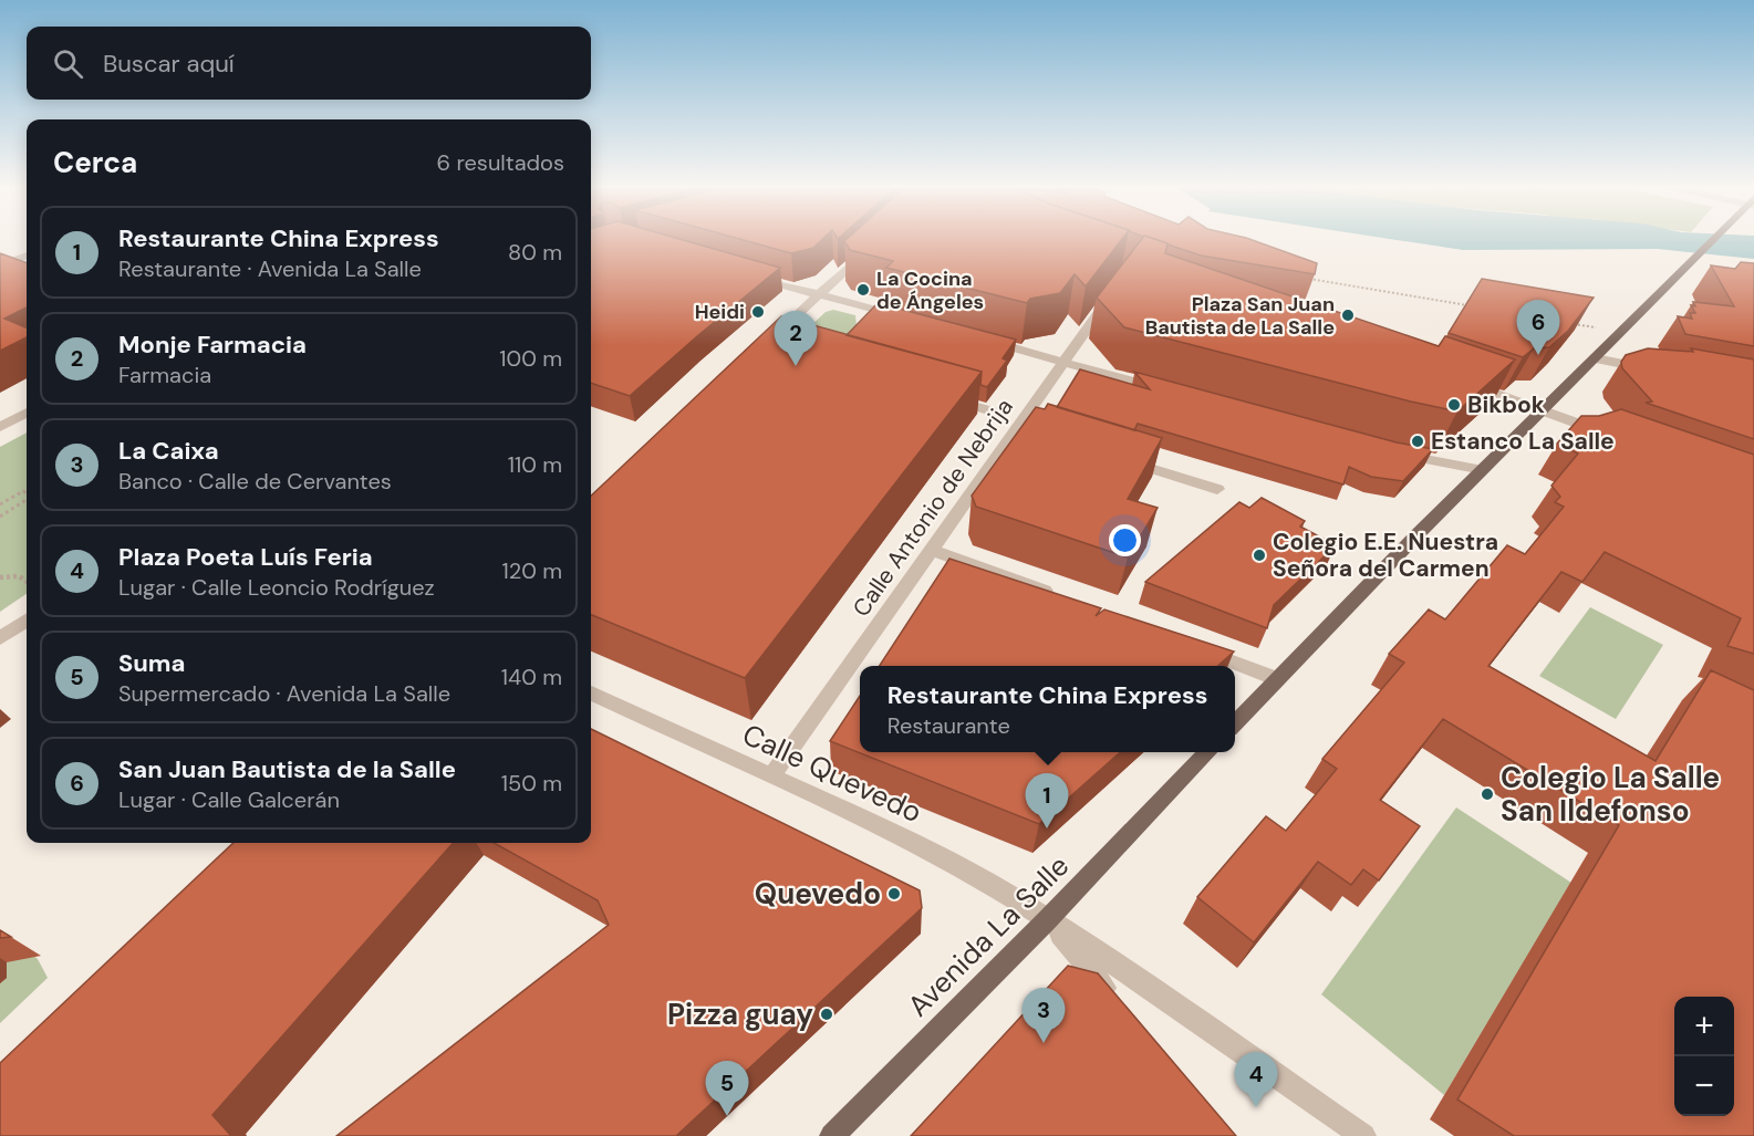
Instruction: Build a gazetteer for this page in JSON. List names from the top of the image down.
{
  "streets": {
    "main road": ["Avenida La Salle"],
    "street": ["Calle Antonio de Nebrija", "Calle Quevedo"]
  },
  "crossings": [
    ["Calle Antonio de Nebrija", "Calle Quevedo"],
    ["Calle Quevedo", "Avenida La Salle"]
  ],
  "places": [
    "La Cocina de Ángeles",
    "Heidi",
    "Plaza San Juan Bautista de La Salle",
    "Bikbok",
    "Estanco La Salle",
    "Colegio E.E. Nuestra Señora del Carmen",
    "Colegio La Salle San Ildefonso",
    "Quevedo",
    "Pizza guay"
  ],
  "page": {
    "search": "Buscar aquí",
    "heading": ["Cerca", "6 resultados"],
    "list": [
      {
        "mark": "1",
        "name": "Restaurante China Express",
        "note": "Restaurante · Avenida La Salle",
        "value": "80 m"
      },
      {
        "mark": "2",
        "name": "Monje Farmacia",
        "note": "Farmacia",
        "value": "100 m"
      },
      {
        "mark": "3",
        "name": "La Caixa",
        "note": "Banco · Calle de Cervantes",
        "value": "110 m"
      },
      {
        "mark": "4",
        "name": "Plaza Poeta Luís Feria",
        "note": "Lugar · Calle Leoncio Rodríguez",
        "value": "120 m"
      },
      {
        "mark": "5",
        "name": "Suma",
        "note": "Supermercado · Avenida La Salle",
        "value": "140 m"
      },
      {
        "mark": "6",
        "name": "San Juan Bautista de la Salle",
        "note": "Lugar · Calle Galcerán",
        "value": "150 m"
      }
    ],
    "pins": [
      "6",
      "2",
      "1",
      "3",
      "4",
      "5"
    ],
    "popup": ["Restaurante China Express", "Restaurante"],
    "map_buttons": ["+", "−"]
  }
}
